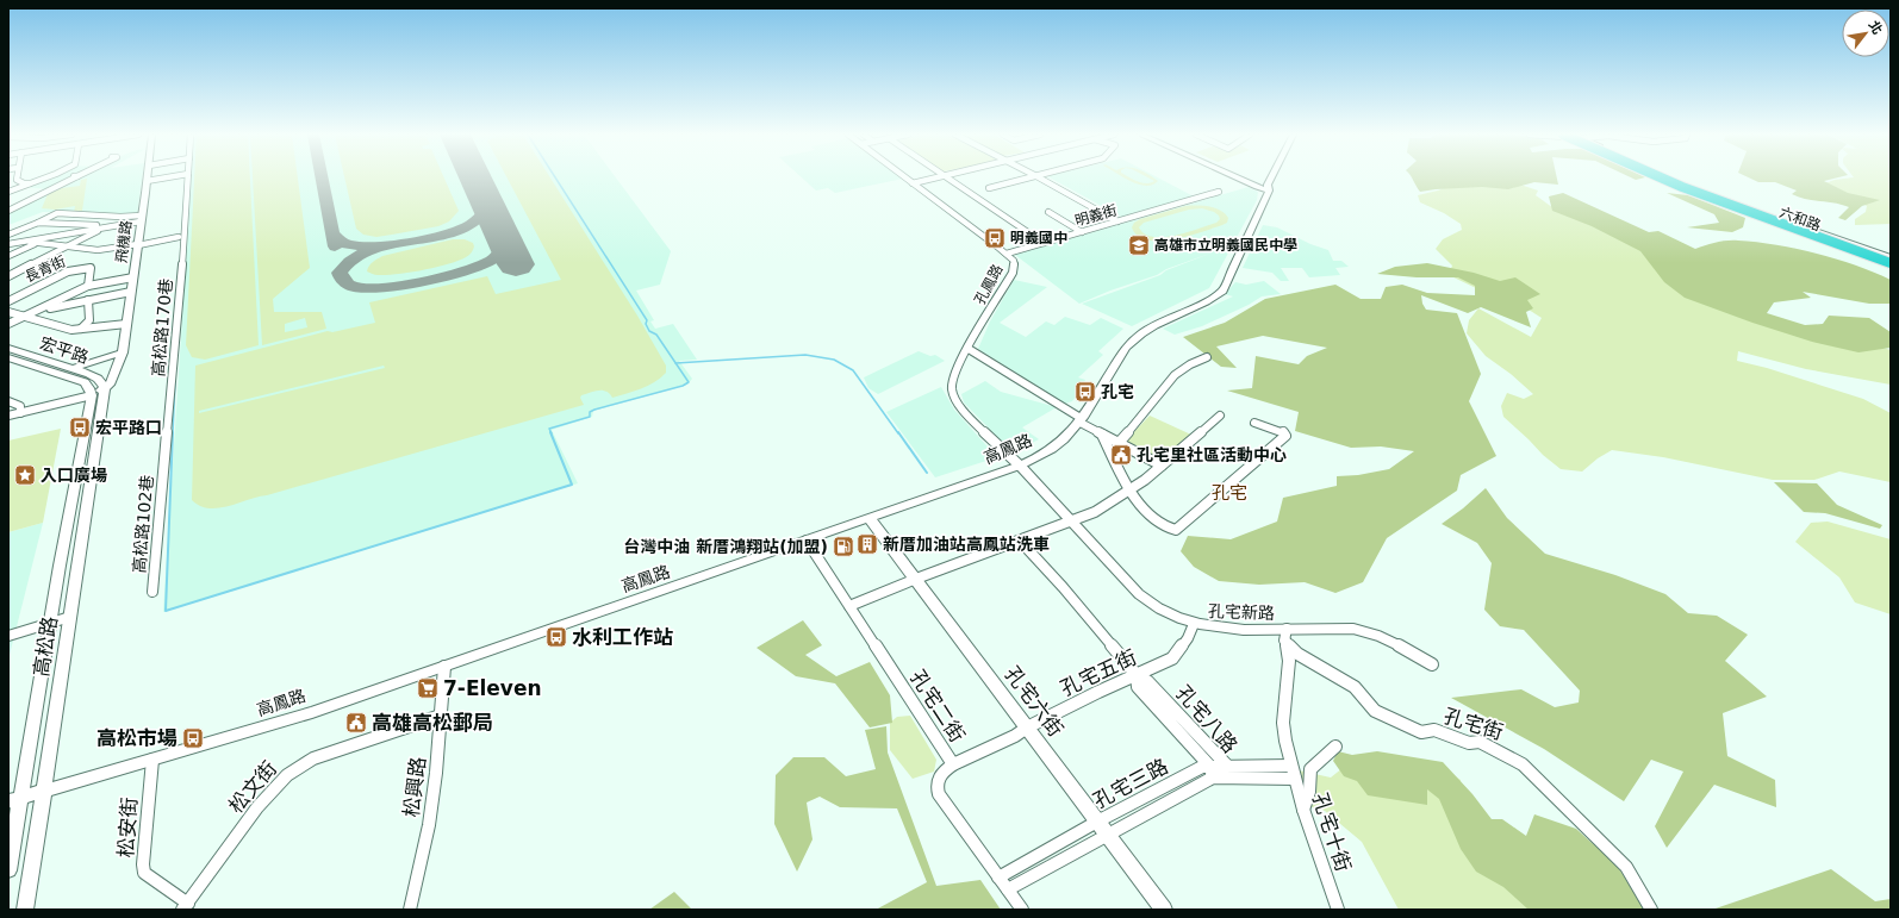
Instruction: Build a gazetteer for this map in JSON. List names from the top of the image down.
{
  "streets": {
    "street": [
      "明義街",
      "六和路",
      "飛機路",
      "長青街",
      "孔鳳路",
      "高松路170巷",
      "宏平路",
      "高鳳路",
      "高松路102巷",
      "孔宅新路",
      "高松路",
      "孔宅五街",
      "孔宅六街",
      "孔宅二街",
      "孔宅八路",
      "孔宅街",
      "孔宅三路",
      "松文街",
      "松興路",
      "松安街",
      "孔宅十街"
    ]
  },
  "crossings": [
    ["明義街", "孔鳳路"],
    ["飛機路", "宏平路"],
    ["飛機路", "高松路"],
    ["孔鳳路", "高鳳路"],
    ["孔鳳路", "孔宅新路"],
    ["高松路170巷", "高松路102巷"],
    ["宏平路", "高松路"],
    ["高鳳路", "孔宅新路"],
    ["高鳳路", "高松路"],
    ["高鳳路", "孔宅六街"],
    ["高鳳路", "孔宅二街"],
    ["高鳳路", "松興路"],
    ["高鳳路", "松安街"],
    ["孔宅新路", "孔宅五街"],
    ["孔宅新路", "孔宅街"],
    ["孔宅新路", "孔宅十街"],
    ["孔宅五街", "孔宅六街"],
    ["孔宅五街", "孔宅二街"],
    ["孔宅五街", "孔宅八路"],
    ["孔宅六街", "孔宅三路"],
    ["孔宅二街", "孔宅三路"],
    ["孔宅八路", "孔宅三路"],
    ["孔宅街", "孔宅十街"],
    ["孔宅三路", "孔宅十街"],
    ["松文街", "松興路"],
    ["松文街", "松安街"]
  ],
  "districts": ["孔宅"],
  "places": {
    "bus stop": [
      "明義國中",
      "孔宅",
      "宏平路口",
      "水利工作站",
      "高松市場"
    ],
    "school or university": ["高雄市立明義國民中學"],
    "public building": ["孔宅里社區活動中心", "高雄高松郵局"],
    "place": ["入口廣場"],
    "building": ["新厝加油站高鳳站洗車"],
    "fuel station": ["台灣中油 新厝鴻翔站(加盟)"],
    "supermarket": ["7-Eleven"]
  },
  "north": "top right"
}
